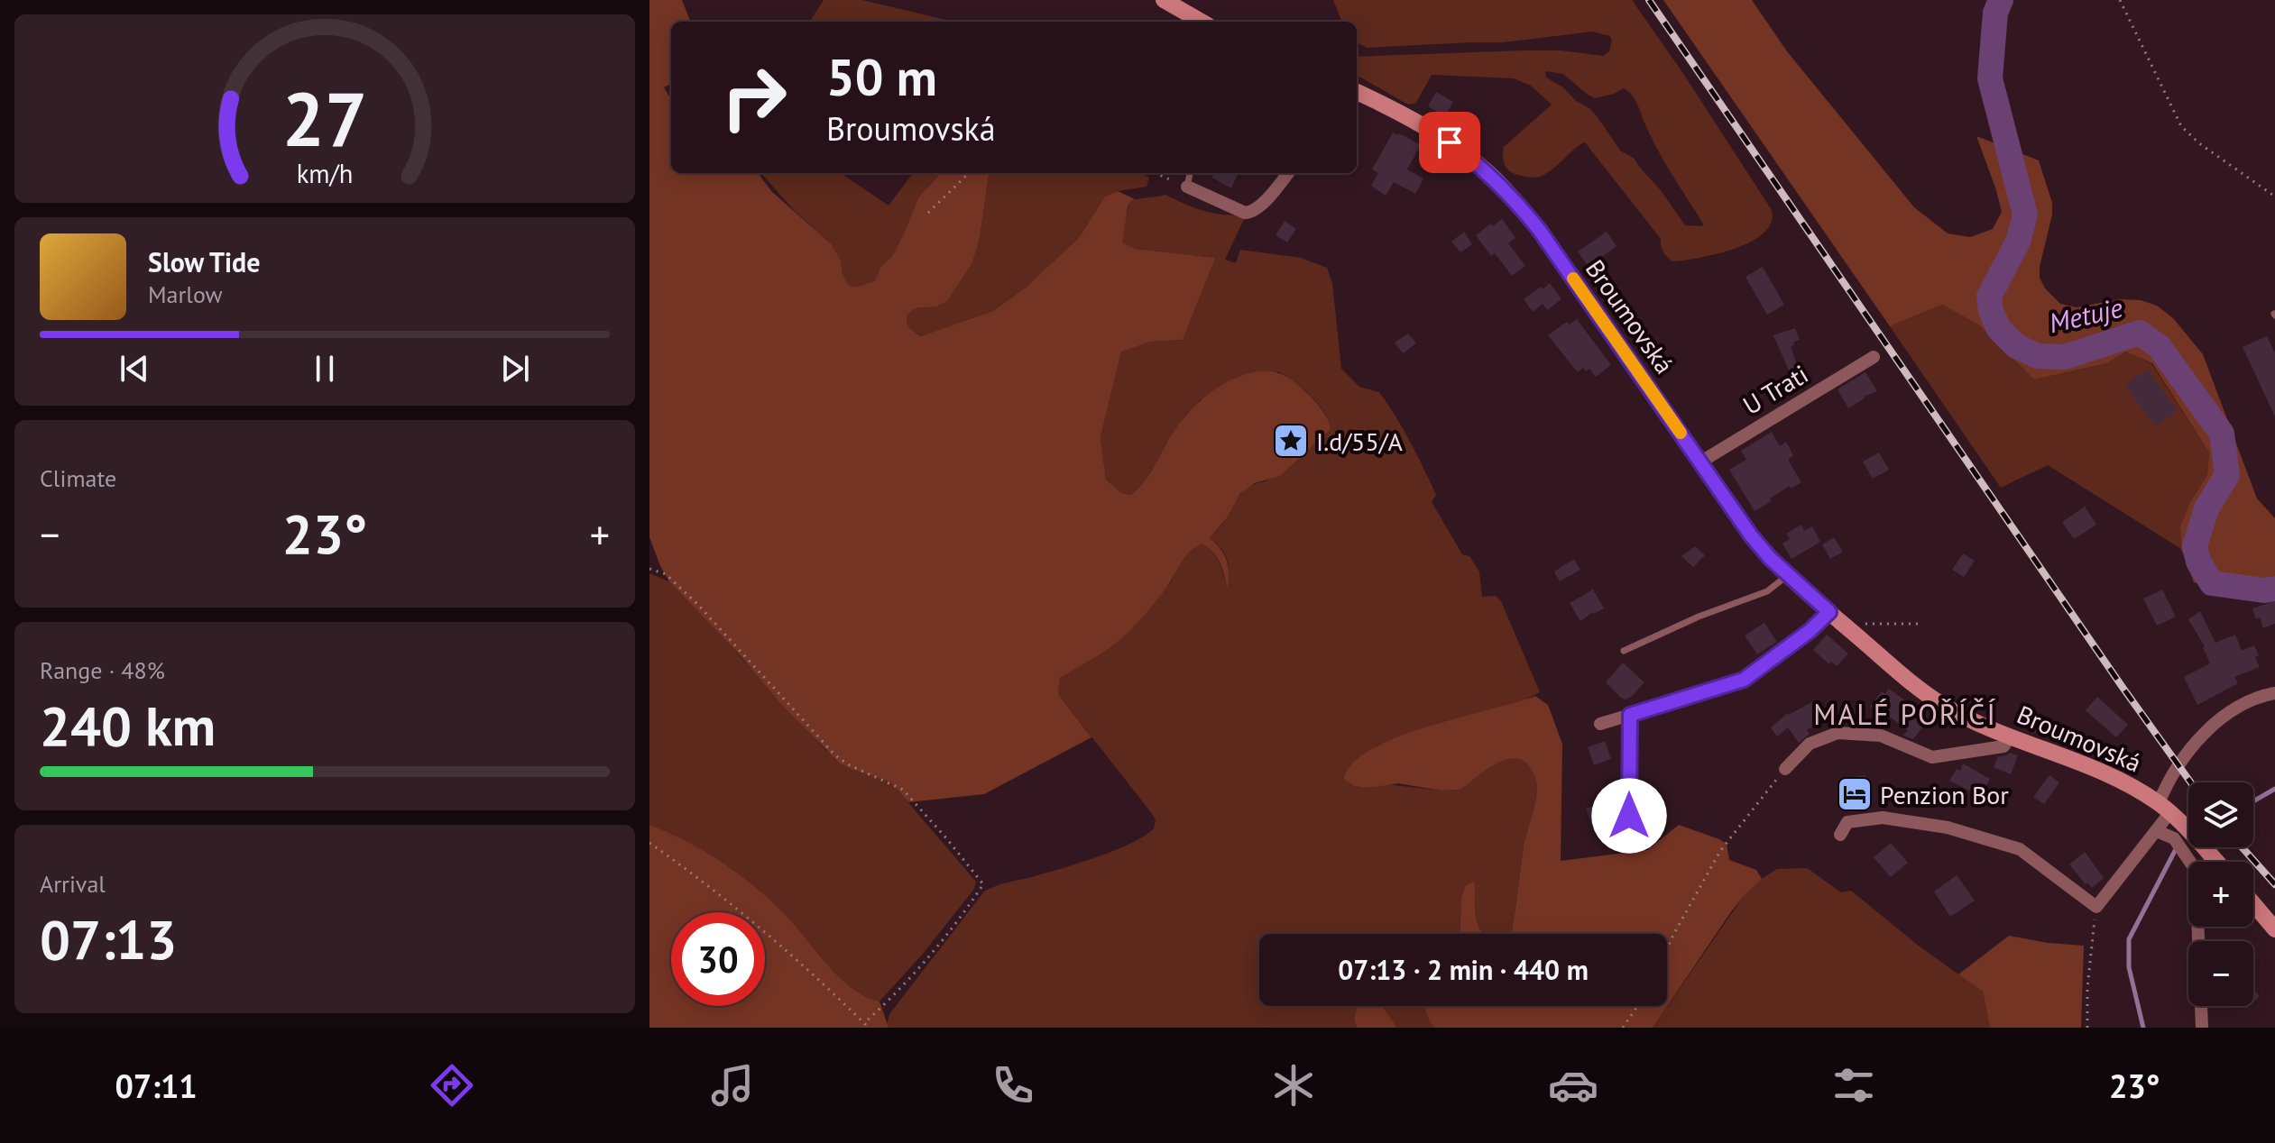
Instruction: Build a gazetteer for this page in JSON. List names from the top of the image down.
{
  "streets": {
    "main road": ["Broumovská"],
    "street": ["U Trati"]
  },
  "crossings": [
    ["Broumovská", "U Trati"]
  ],
  "districts": ["MALÉ POŘÍČÍ"],
  "water": ["Metuje"],
  "places": {
    "place": ["I.d/55/A"],
    "hotel": ["Penzion Bor"]
  },
  "page": {
    "turn": ["50 m", "Broumovská"],
    "song": ["Slow Tide", "Marlow"],
    "tile": [
      "Climate",
      ["Range · 48%", "240 km"],
      ["Arrival", "07:13"]
    ],
    "heat": ["−", "23°", "+"],
    "map_buttons": ["+", "−"],
    "limit": "30",
    "trip": "07:13 · 2 min · 440 m",
    "tabs": ["07:11", "23°"],
    "gauge": ["27", "km/h"]
  }
}
